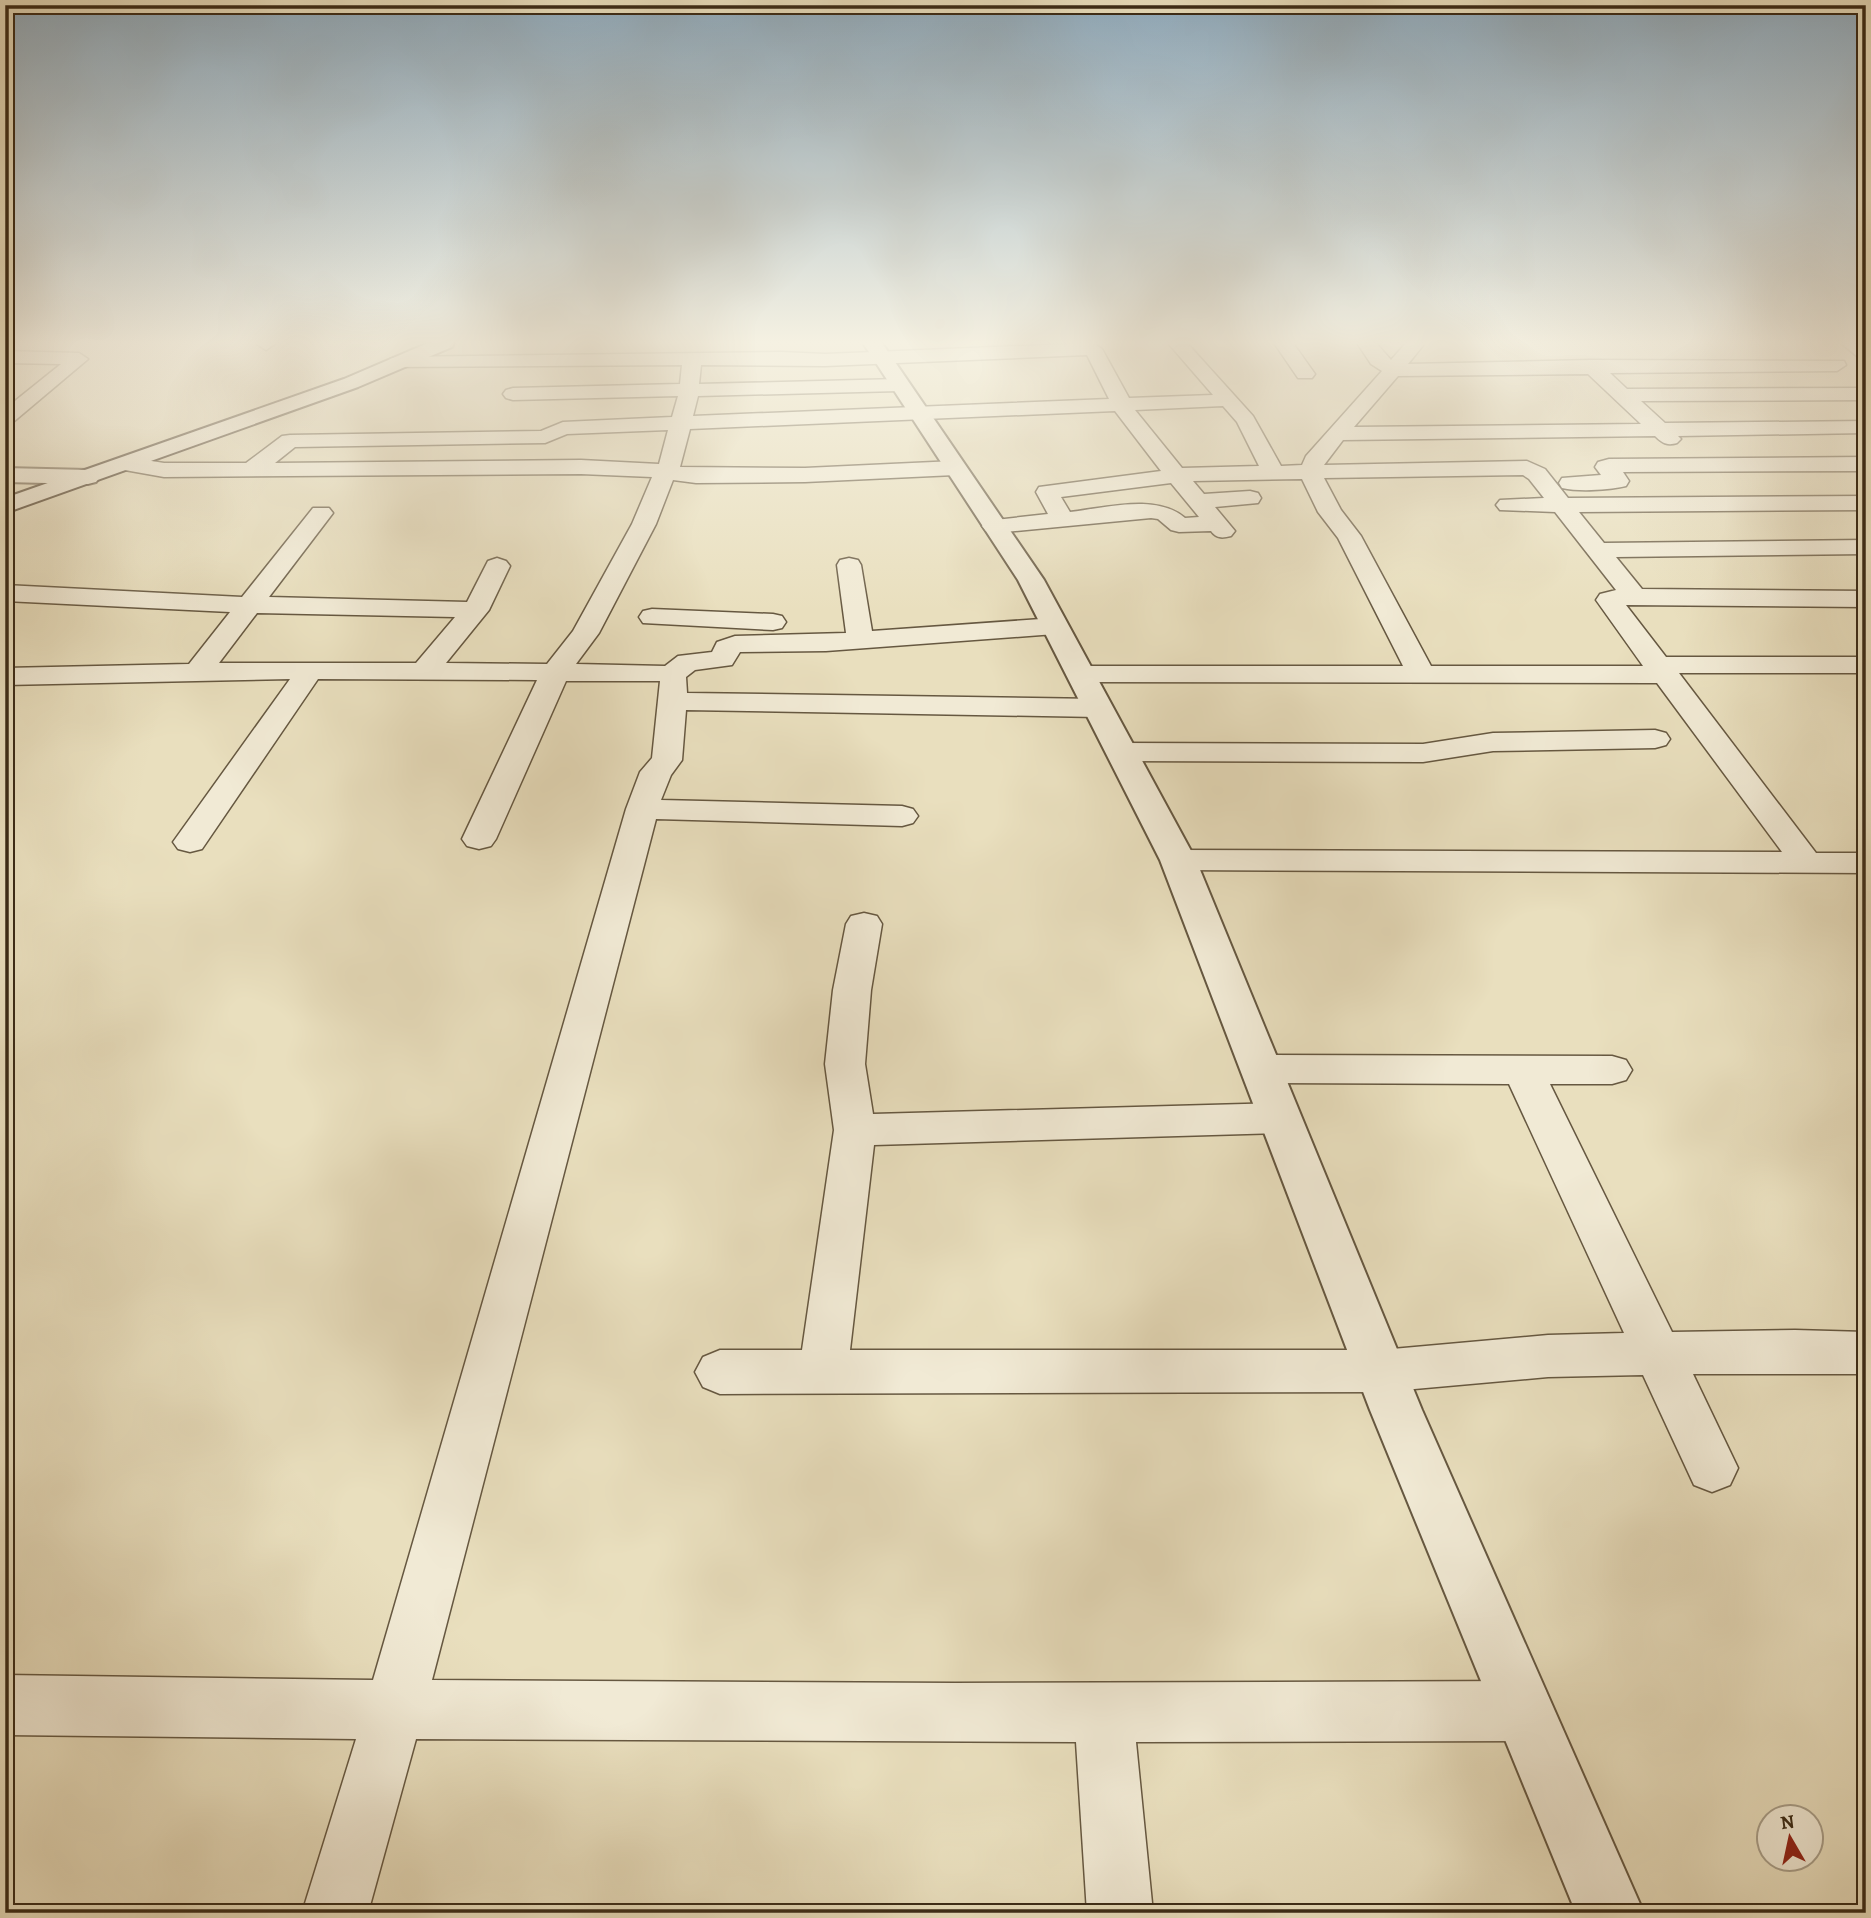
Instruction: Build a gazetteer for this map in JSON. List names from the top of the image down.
{
  "north": "top"
}
